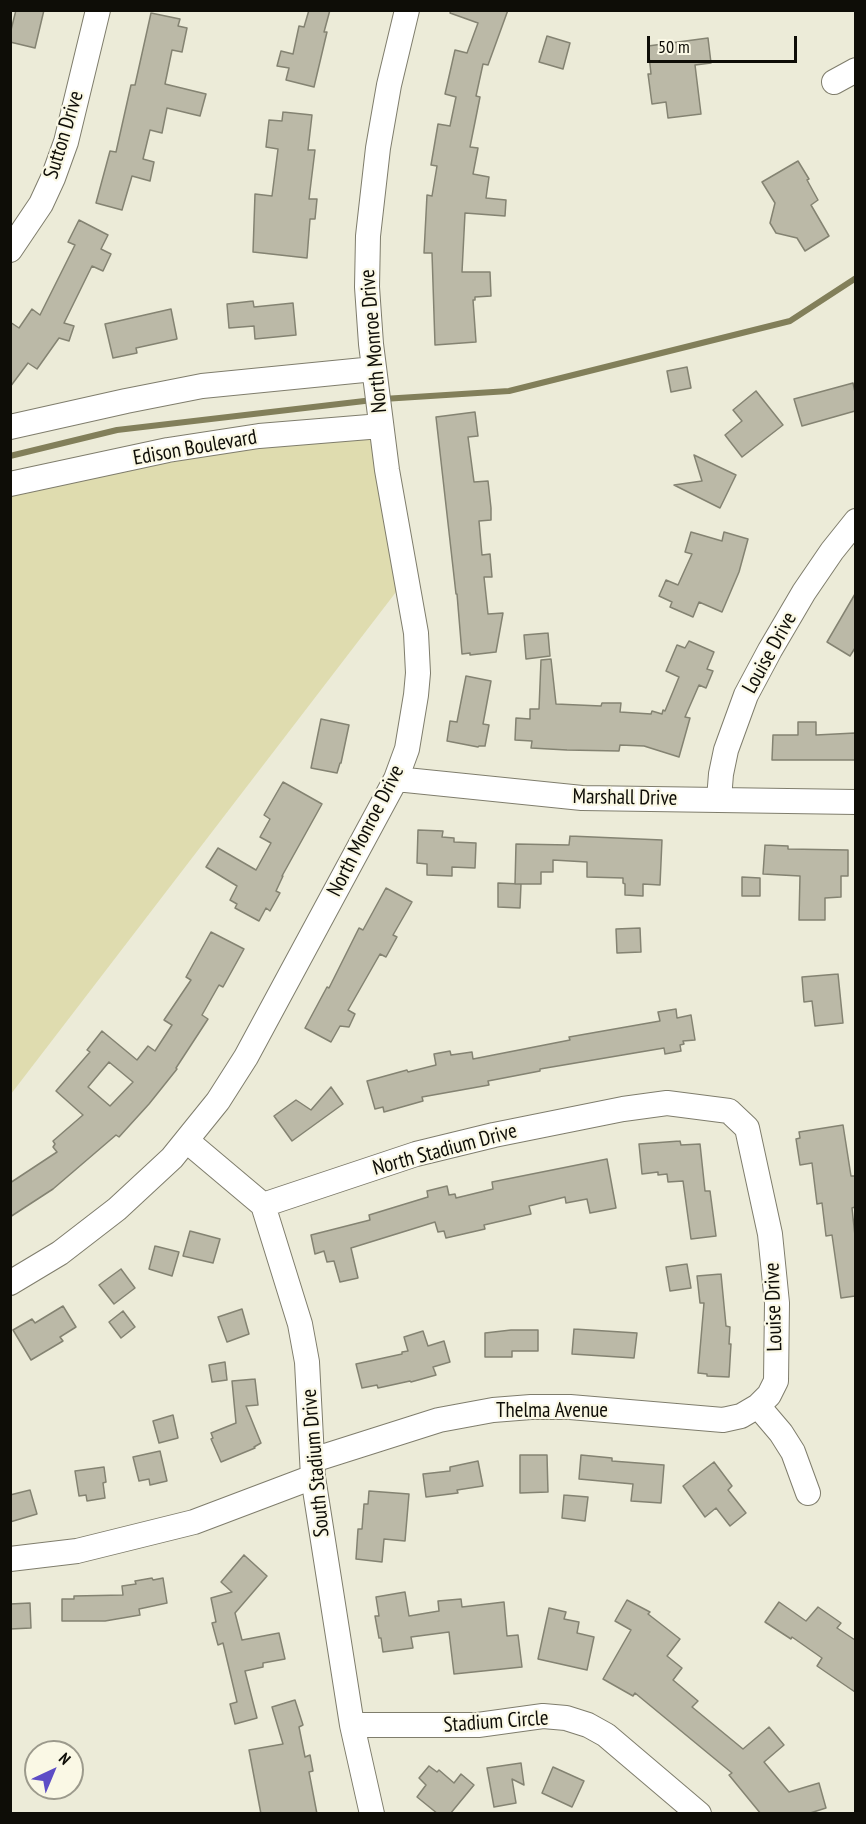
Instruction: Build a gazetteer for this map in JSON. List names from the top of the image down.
{
  "streets": {
    "street": [
      "Sutton Drive",
      "North Monroe Drive",
      "Edison Boulevard",
      "Louise Drive",
      "Marshall Drive",
      "North Stadium Drive",
      "Thelma Avenue",
      "South Stadium Drive",
      "Stadium Circle"
    ]
  },
  "crossings": [
    ["North Monroe Drive", "Edison Boulevard"],
    ["North Monroe Drive", "Marshall Drive"],
    ["Louise Drive", "Marshall Drive"],
    ["Louise Drive", "North Stadium Drive"],
    ["Louise Drive", "Thelma Avenue"],
    ["North Stadium Drive", "South Stadium Drive"],
    ["Thelma Avenue", "South Stadium Drive"],
    ["South Stadium Drive", "Stadium Circle"]
  ],
  "scale_bar": "50 m",
  "north": "top right"
}
